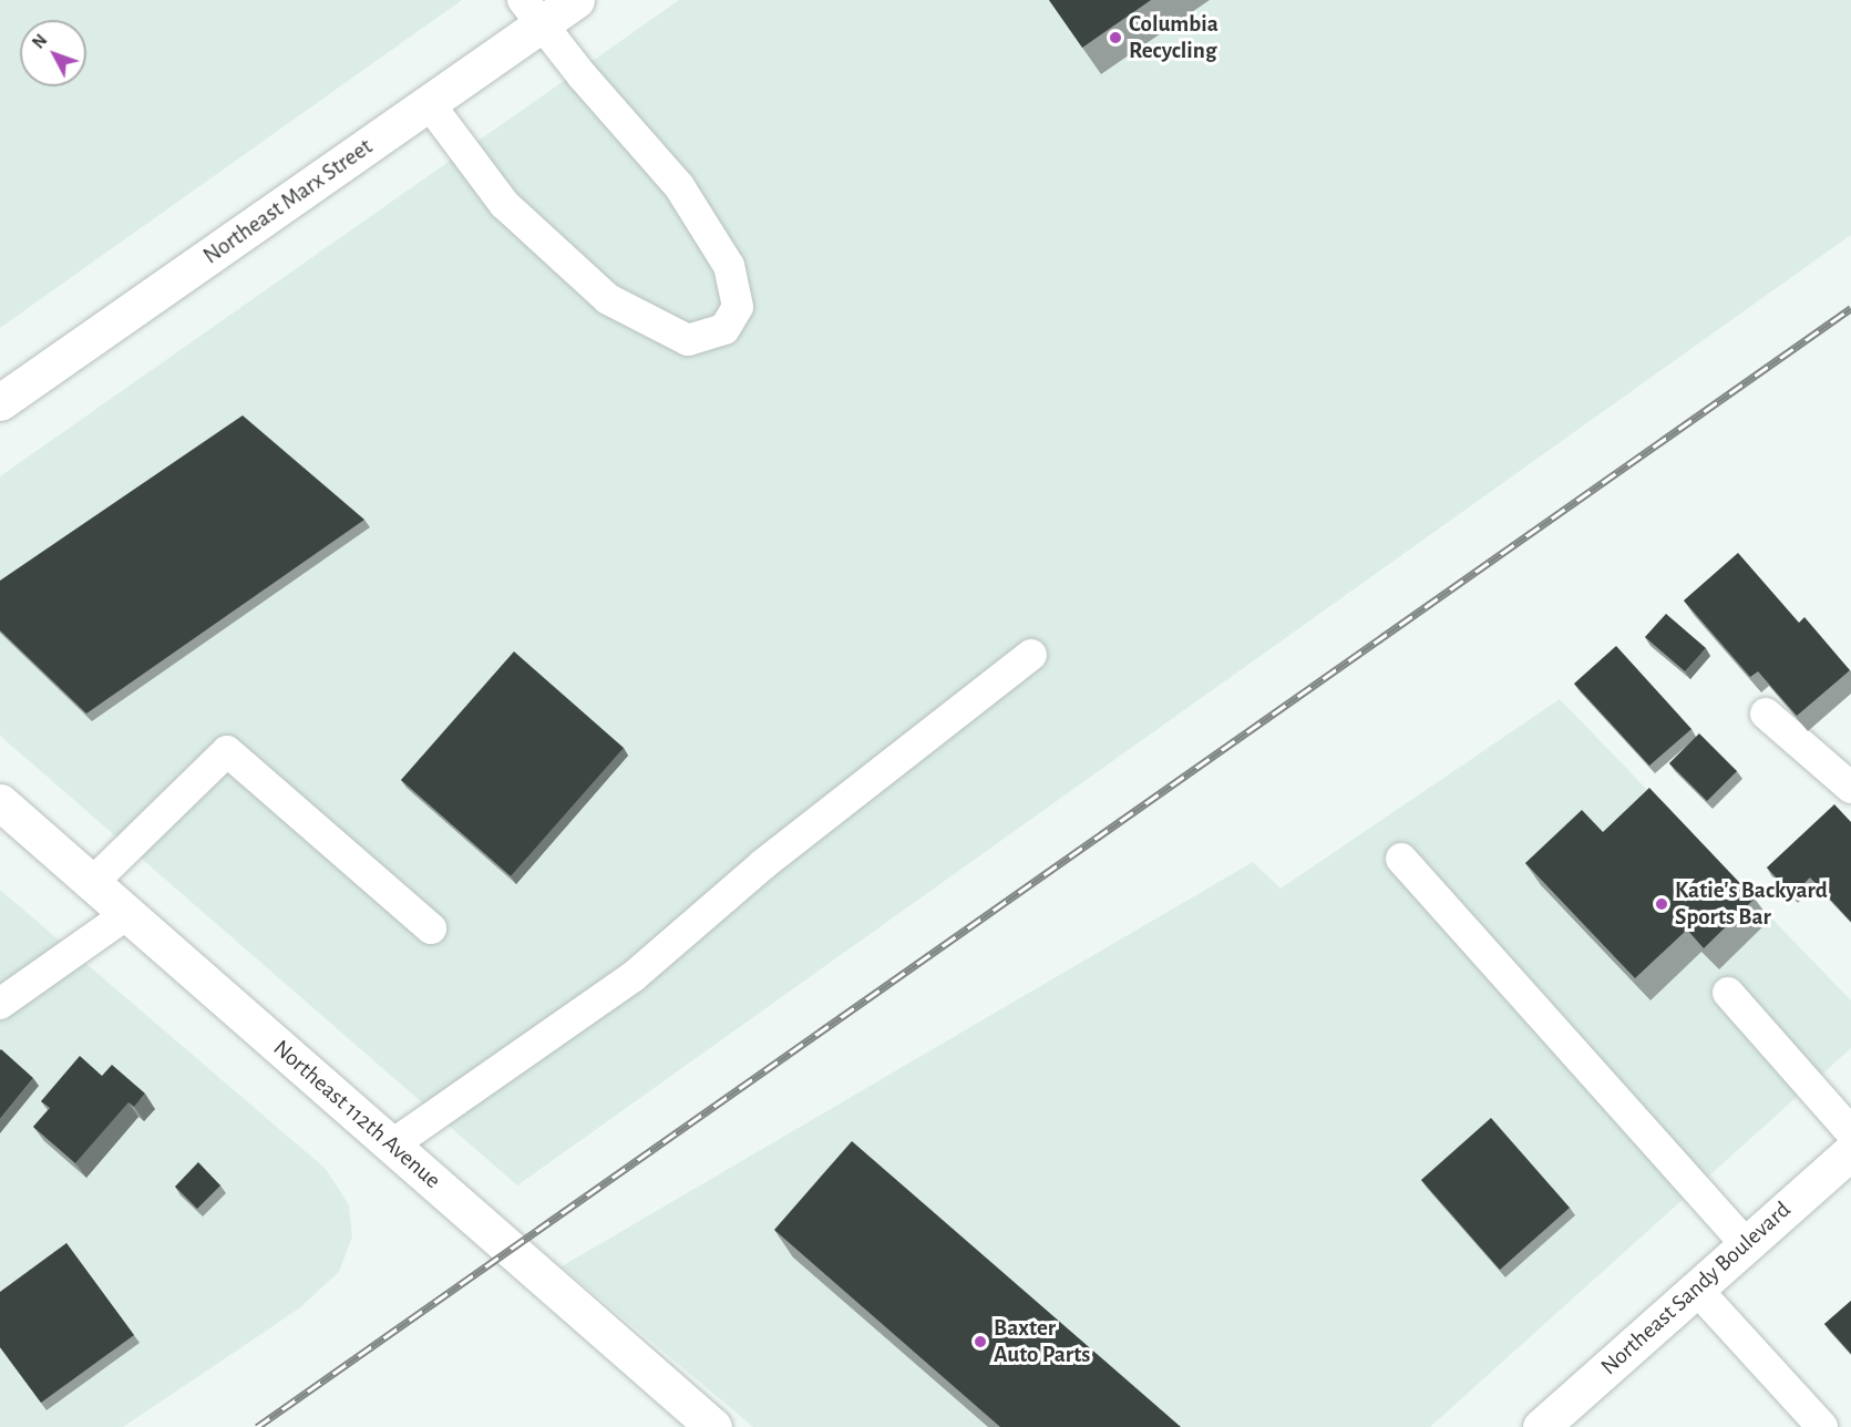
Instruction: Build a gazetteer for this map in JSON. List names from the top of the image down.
{
  "streets": {
    "street": ["Northeast Marx Street", "Northeast 112th Avenue", "Northeast Sandy Boulevard"]
  },
  "places": ["Columbia Recycling", "Katie's Backyard Sports Bar", "Baxter Auto Parts"],
  "north": "top left"
}
